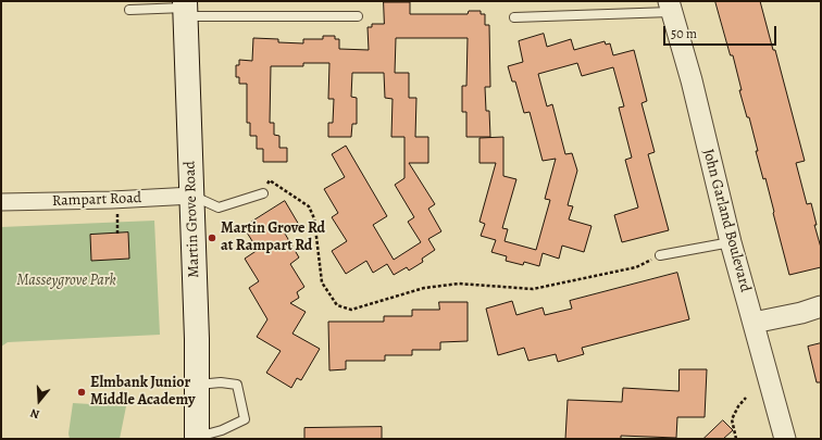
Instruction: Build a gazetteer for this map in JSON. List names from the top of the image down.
{
  "streets": {
    "main road": ["Martin Grove Road"],
    "street": ["Rampart Road", "John Garland Boulevard"]
  },
  "crossings": [
    ["Rampart Road", "Martin Grove Road"]
  ],
  "parks": ["Masseygrove Park"],
  "places": ["Martin Grove Rd at Rampart Rd", "Elmbank Junior Middle Academy"],
  "scale_bar": "50 m",
  "north": "bottom"
}
